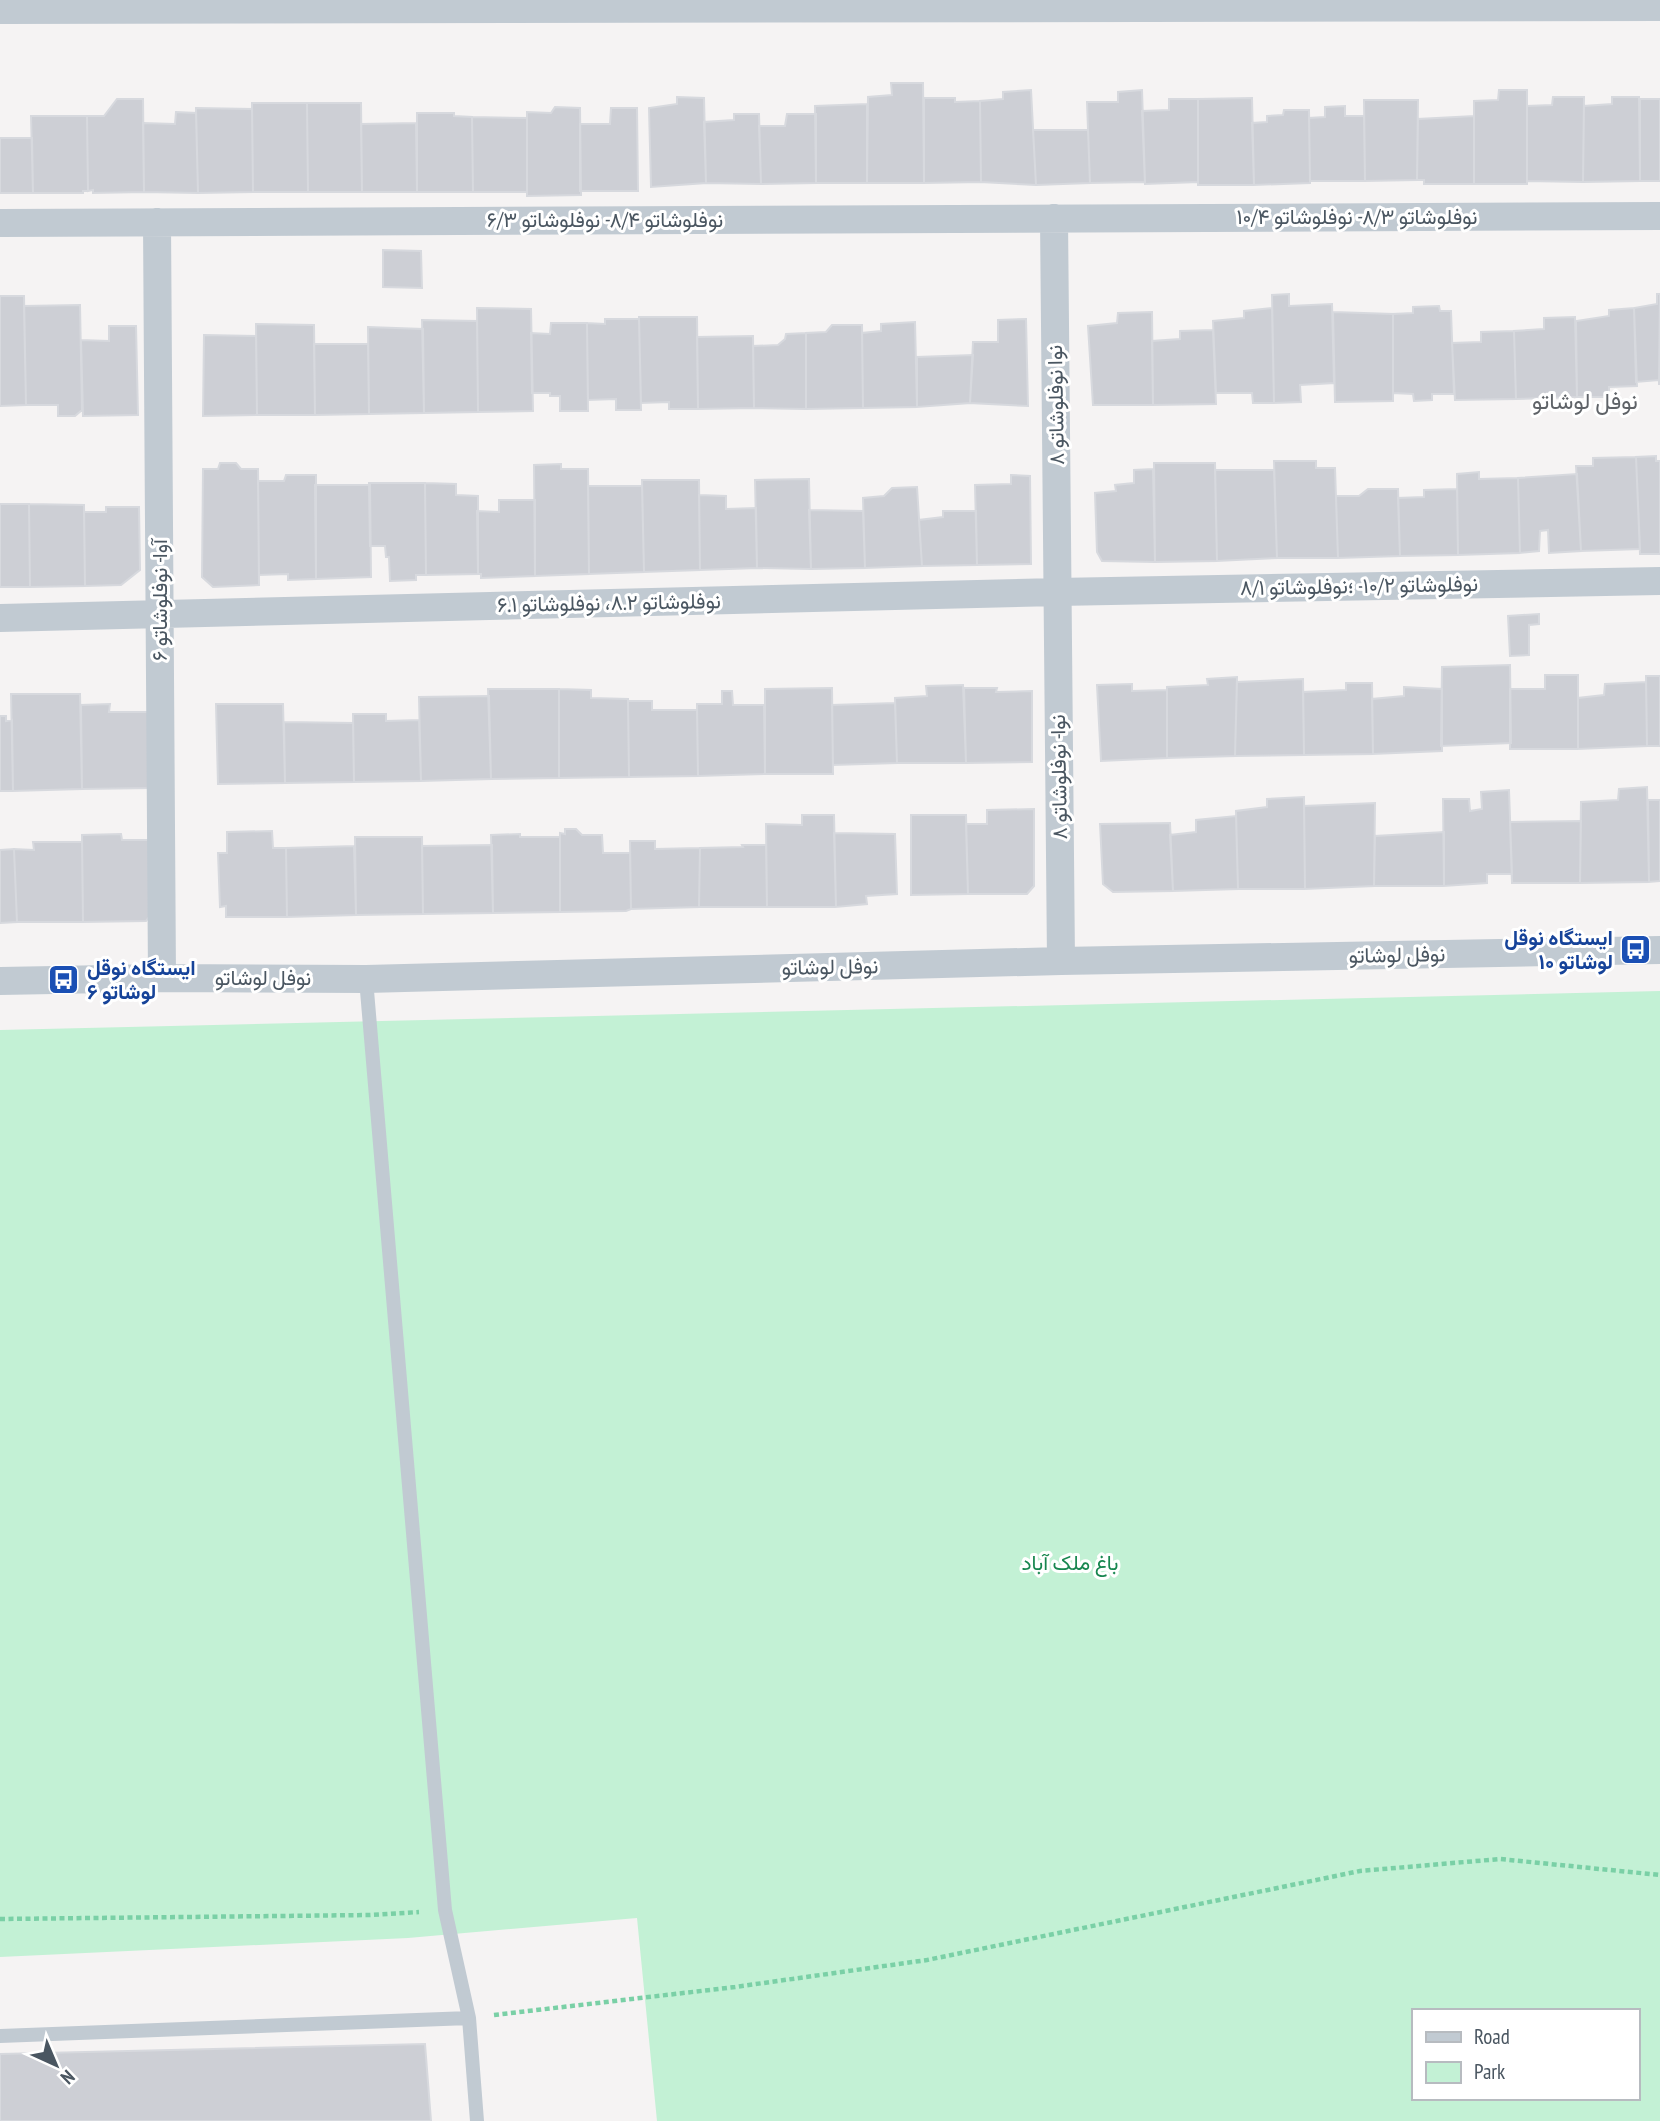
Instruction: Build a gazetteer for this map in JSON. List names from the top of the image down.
{
  "streets": {
    "street": [
      "نوفلوشاتو ۸/۳- نوفلوشاتو ۱۰/۴",
      "نوفلوشاتو ۸/۴- نوفلوشاتو ۶/۳",
      "نوا نوفلوشاتو ۸",
      "نوفلوشاتو ۱۰/۲- ؛نوفلوشاتو ۸/۱",
      "آوا- نوفلوشاتو ۶",
      "نوفلوشاتو ۸.۲، نوفلوشاتو ۶.۱",
      "نوا- نوفلوشاتو ۸",
      "نوفل لوشاتو"
    ]
  },
  "crossings": [
    ["نوفلوشاتو ۸/۳- نوفلوشاتو ۱۰/۴", "نوفلوشاتو ۸/۴- نوفلوشاتو ۶/۳"],
    ["نوفلوشاتو ۸/۳- نوفلوشاتو ۱۰/۴", "نوا نوفلوشاتو ۸"],
    ["نوفلوشاتو ۸/۴- نوفلوشاتو ۶/۳", "نوا نوفلوشاتو ۸"],
    ["نوفلوشاتو ۸/۴- نوفلوشاتو ۶/۳", "آوا- نوفلوشاتو ۶"],
    ["نوا نوفلوشاتو ۸", "نوفلوشاتو ۱۰/۲- ؛نوفلوشاتو ۸/۱"],
    ["نوا نوفلوشاتو ۸", "نوفلوشاتو ۸.۲، نوفلوشاتو ۶.۱"],
    ["نوا نوفلوشاتو ۸", "نوا- نوفلوشاتو ۸"],
    ["نوفلوشاتو ۱۰/۲- ؛نوفلوشاتو ۸/۱", "نوفلوشاتو ۸.۲، نوفلوشاتو ۶.۱"],
    ["نوفلوشاتو ۱۰/۲- ؛نوفلوشاتو ۸/۱", "نوا- نوفلوشاتو ۸"],
    ["آوا- نوفلوشاتو ۶", "نوفلوشاتو ۸.۲، نوفلوشاتو ۶.۱"],
    ["آوا- نوفلوشاتو ۶", "نوفل لوشاتو"],
    ["نوفلوشاتو ۸.۲، نوفلوشاتو ۶.۱", "نوا- نوفلوشاتو ۸"],
    ["نوا- نوفلوشاتو ۸", "نوفل لوشاتو"]
  ],
  "districts": ["نوفل لوشاتو"],
  "parks": ["باغ ملک آباد"],
  "places": {
    "bus stop": ["ایستگاه نوقل لوشاتو ۱۰", "ایستگاه نوقل لوشاتو ۶"]
  },
  "legend": ["Road", "Park"],
  "north": "bottom right"
}
